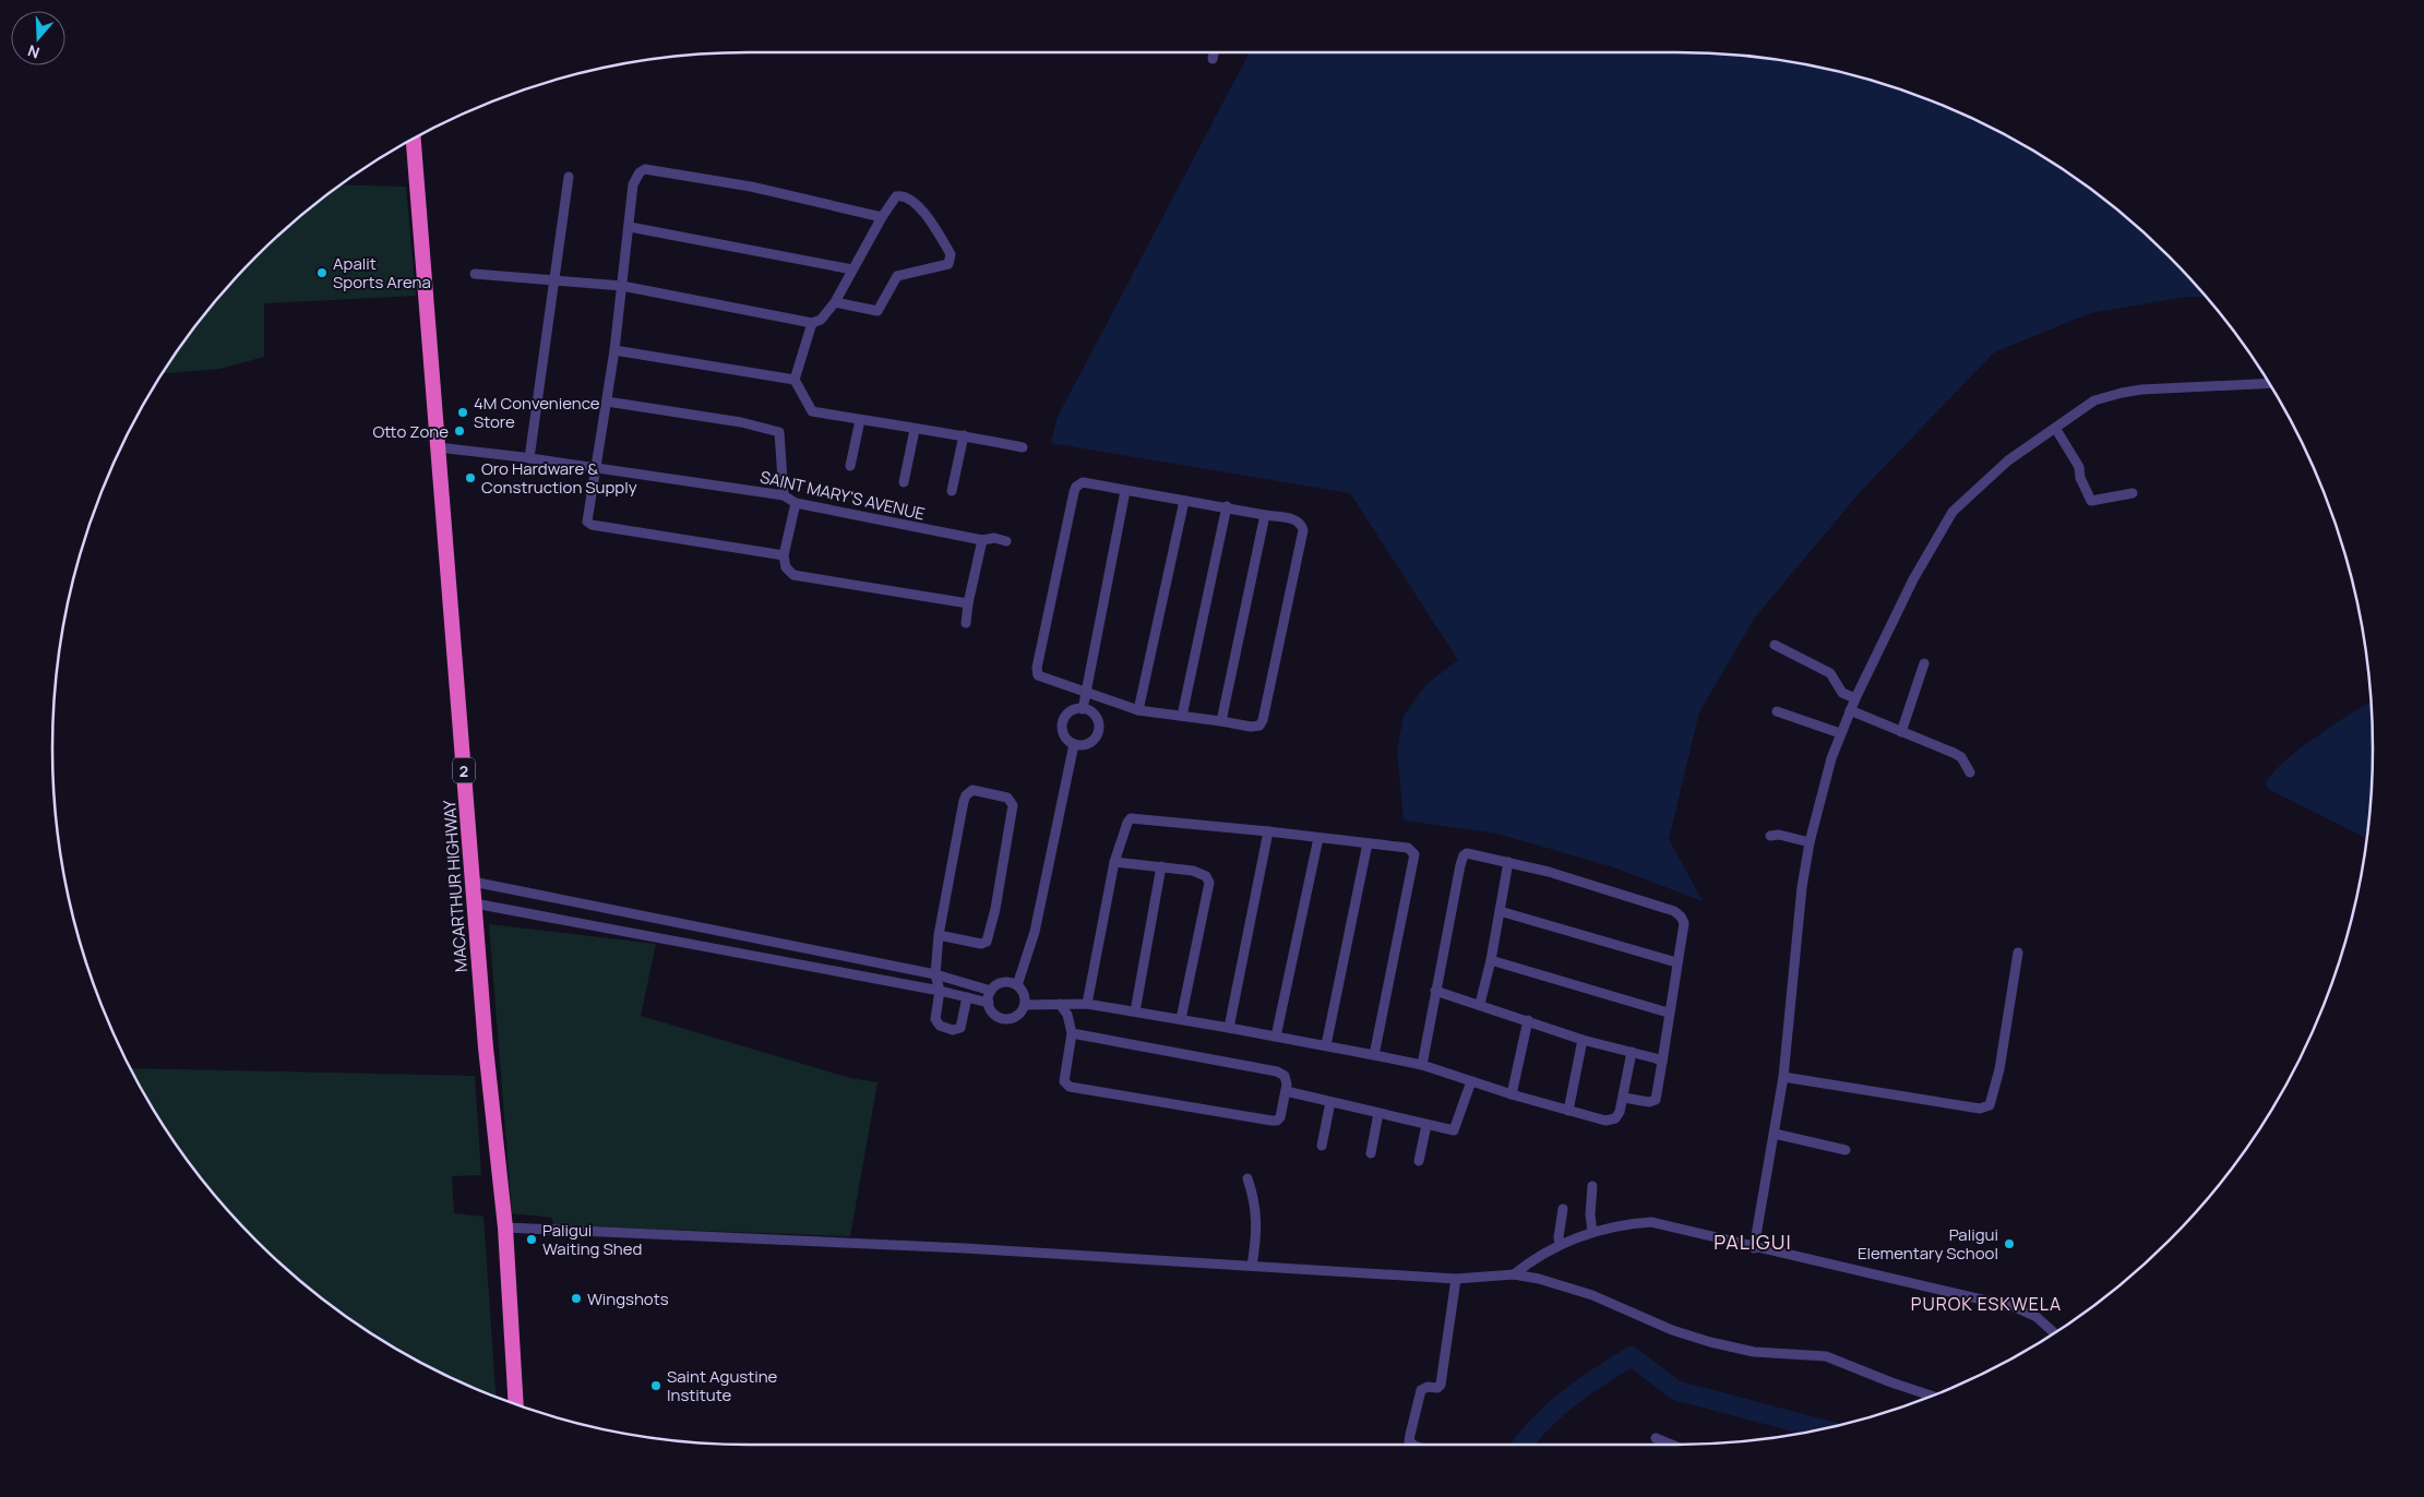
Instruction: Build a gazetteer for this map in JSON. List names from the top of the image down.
{
  "streets": {
    "highway": ["2", "MACARTHUR HIGHWAY"],
    "street": ["SAINT MARY'S AVENUE"]
  },
  "crossings": [
    ["SAINT MARY'S AVENUE", "MACARTHUR HIGHWAY"]
  ],
  "districts": ["PALIGUI", "PUROK ESKWELA"],
  "places": [
    "Apalit Sports Arena",
    "4M Convenience Store",
    "Otto Zone",
    "Oro Hardware & Construction Supply",
    "Paligui Waiting Shed",
    "Paligui Elementary School",
    "Wingshots",
    "Saint Agustine Institute"
  ],
  "north": "bottom"
}
